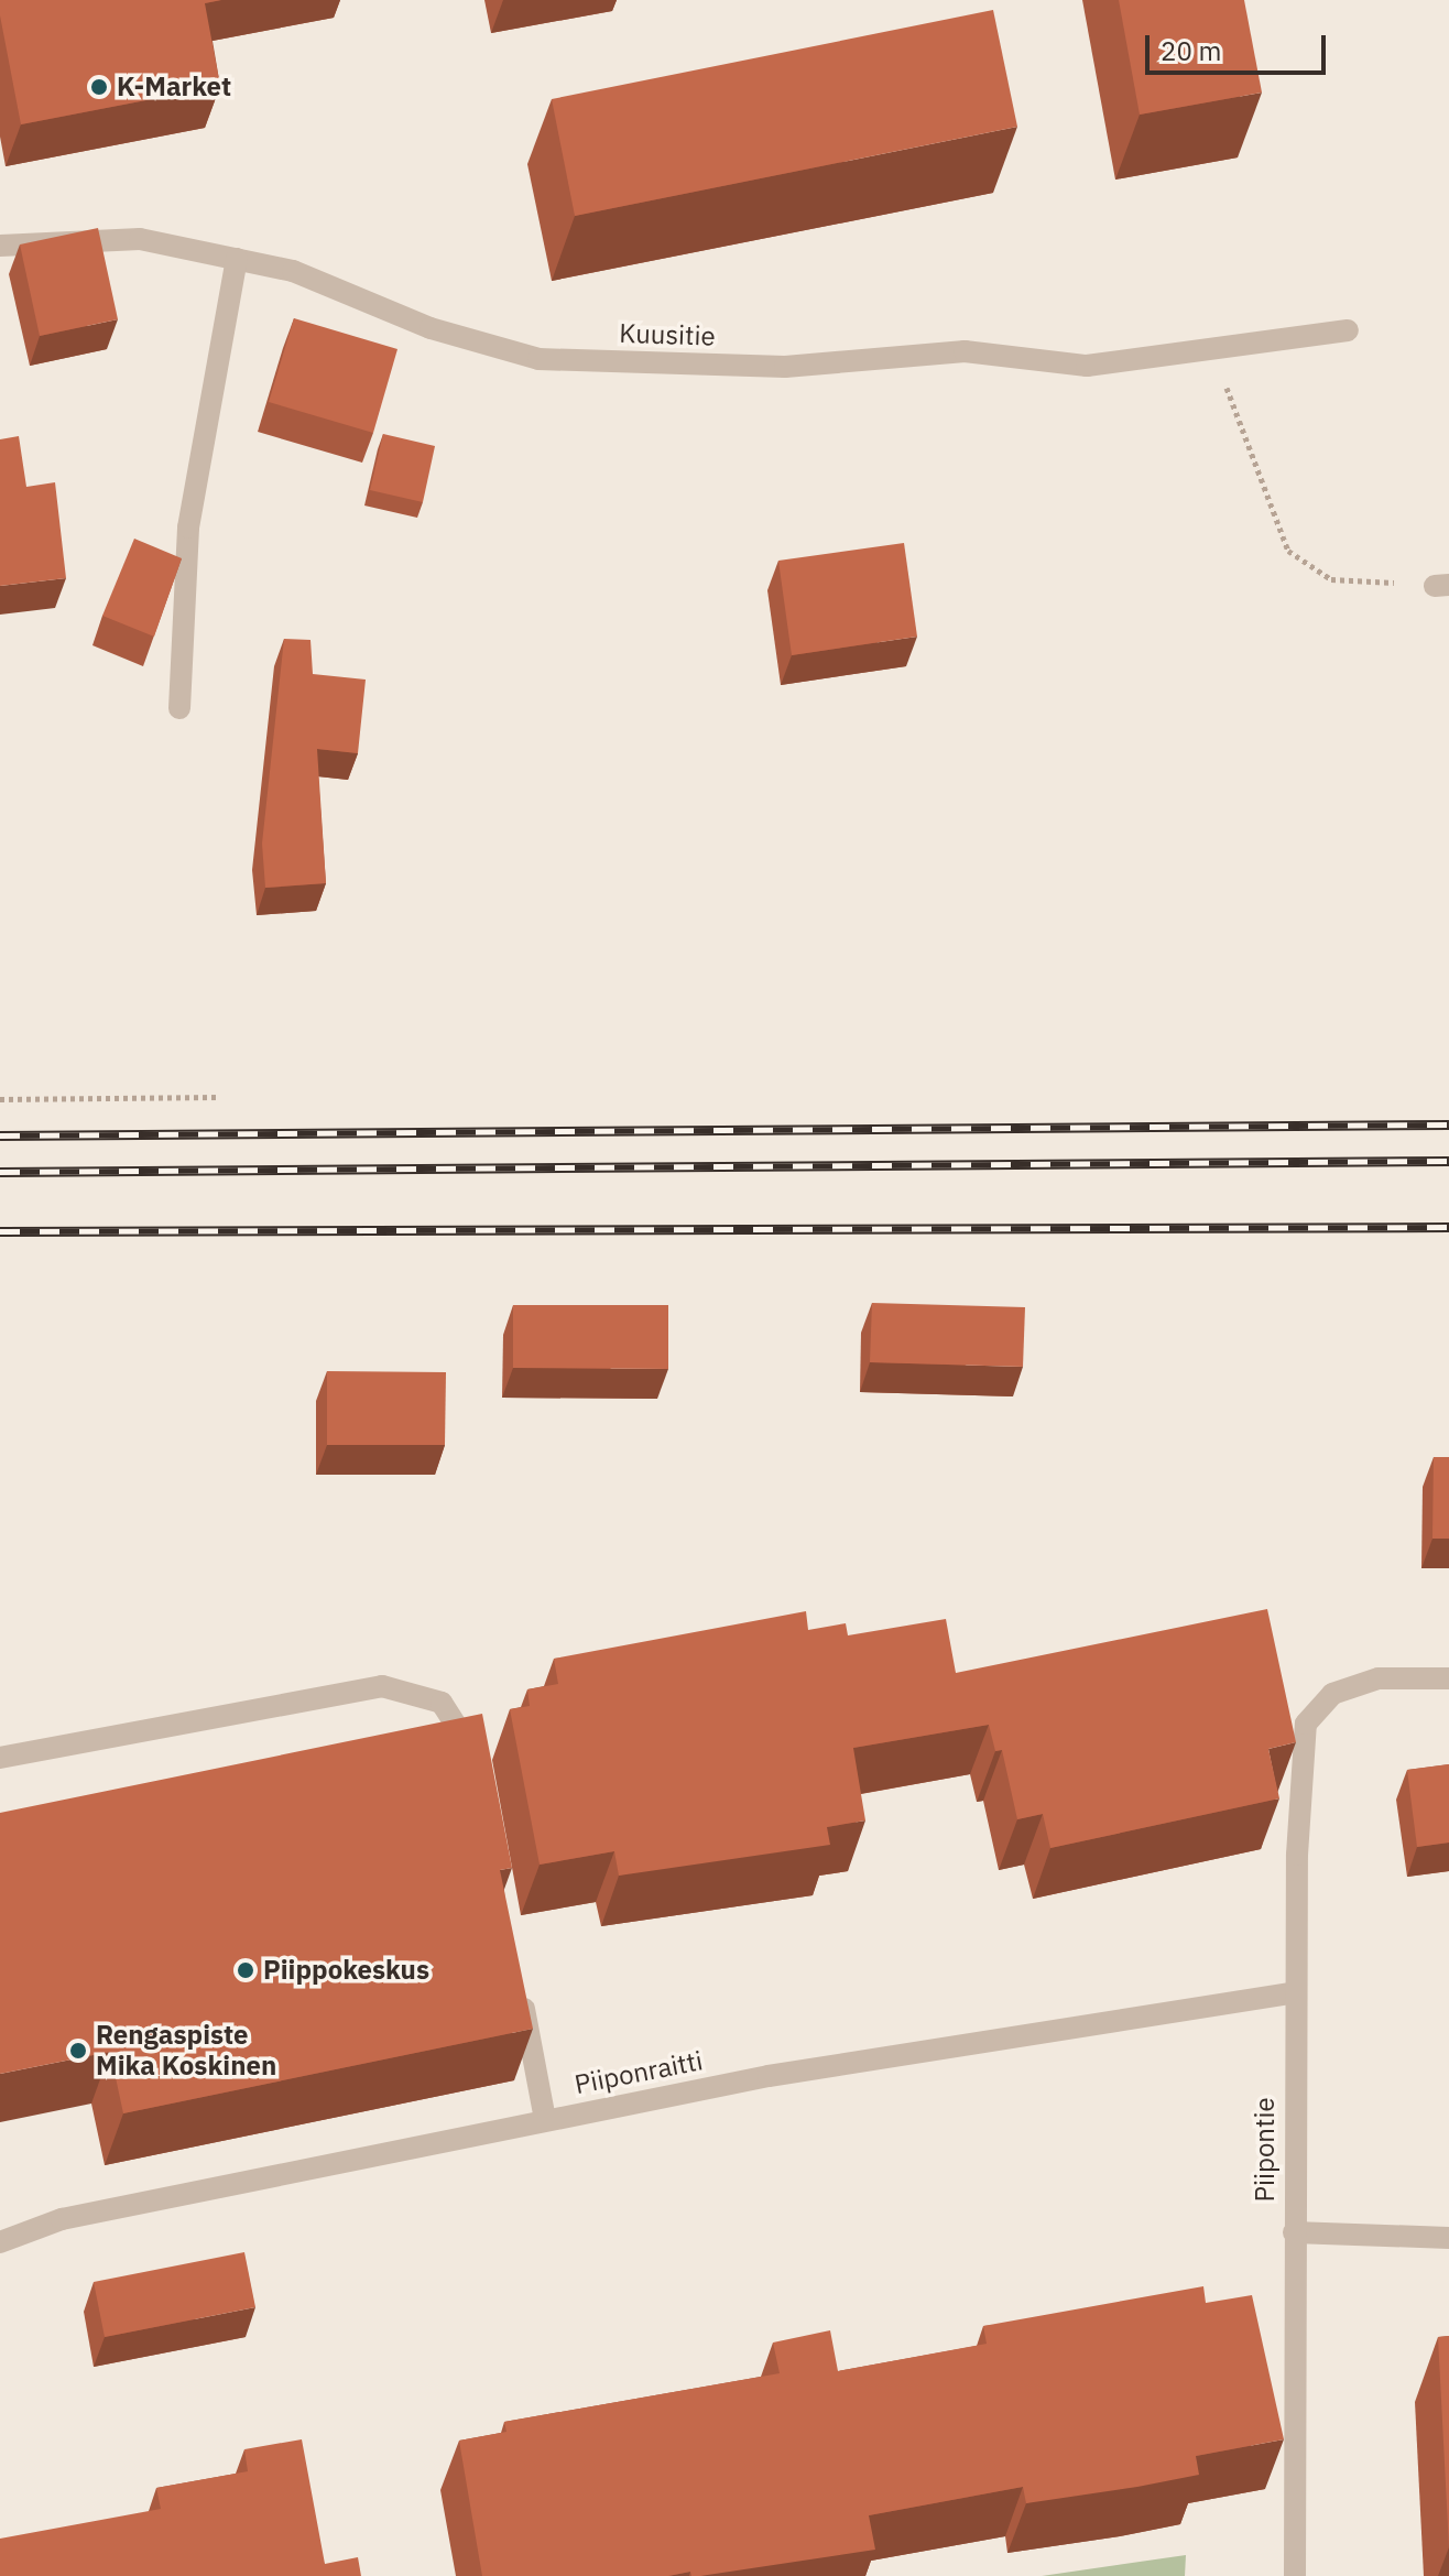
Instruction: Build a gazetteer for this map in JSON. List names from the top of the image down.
{
  "streets": {
    "street": ["Kuusitie", "Piiponraitti", "Piipontie"]
  },
  "crossings": [
    ["Piiponraitti", "Piipontie"]
  ],
  "places": ["K-Market", "Piippokeskus", "Rengaspiste Mika Koskinen"],
  "scale_bar": "20 m"
}
